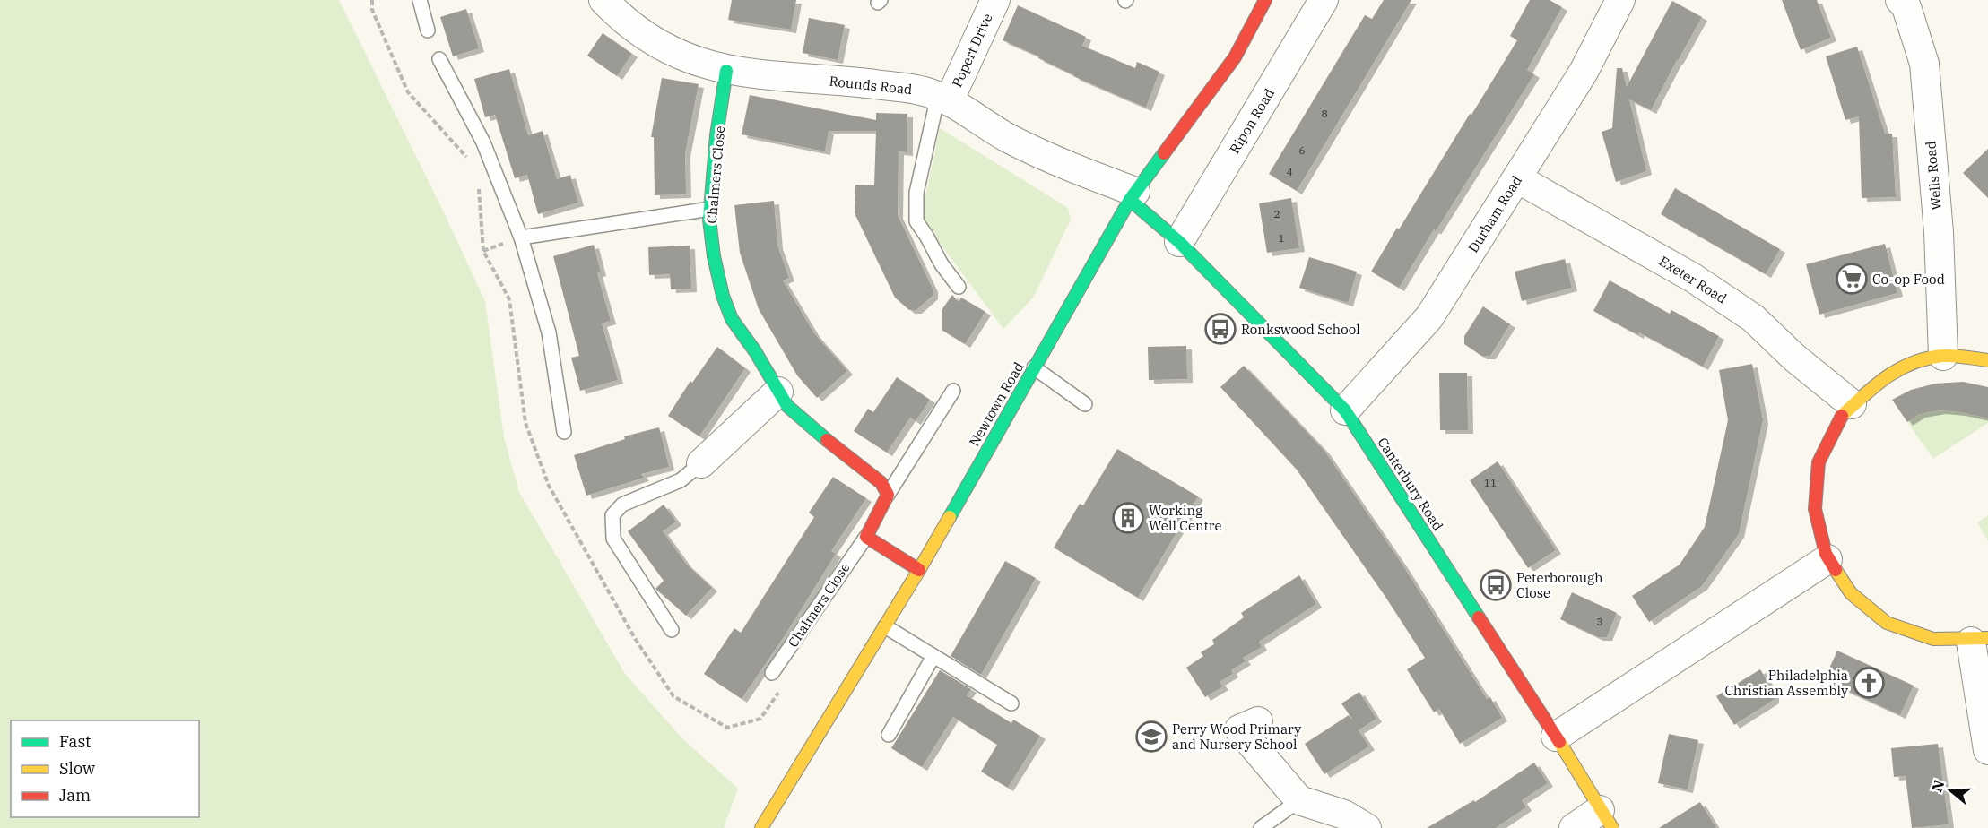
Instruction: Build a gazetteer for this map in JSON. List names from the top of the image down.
{
  "streets": {
    "street": [
      "Popert Drive",
      "Rounds Road",
      "Ripon Road",
      "Chalmers Close",
      "Wells Road",
      "Durham Road",
      "Exeter Road",
      "Newtown Road",
      "Canterbury Road"
    ]
  },
  "crossings": [
    ["Popert Drive", "Rounds Road"],
    ["Rounds Road", "Chalmers Close"],
    ["Rounds Road", "Newtown Road"],
    ["Rounds Road", "Canterbury Road"],
    ["Ripon Road", "Canterbury Road"],
    ["Durham Road", "Exeter Road"],
    ["Durham Road", "Canterbury Road"],
    ["Newtown Road", "Canterbury Road"]
  ],
  "places": {
    "supermarket": ["Co-op Food"],
    "bus stop": ["Ronkswood School", "Peterborough Close"],
    "building": ["Working Well Centre"],
    "church": ["Philadelphia Christian Assembly"],
    "school or university": ["Perry Wood Primary and Nursery School"]
  },
  "house_numbers": [
    "8",
    "6",
    "4",
    "2",
    "1",
    "11",
    "3"
  ],
  "legend": ["Fast", "Slow", "Jam"],
  "north": "left"
}
